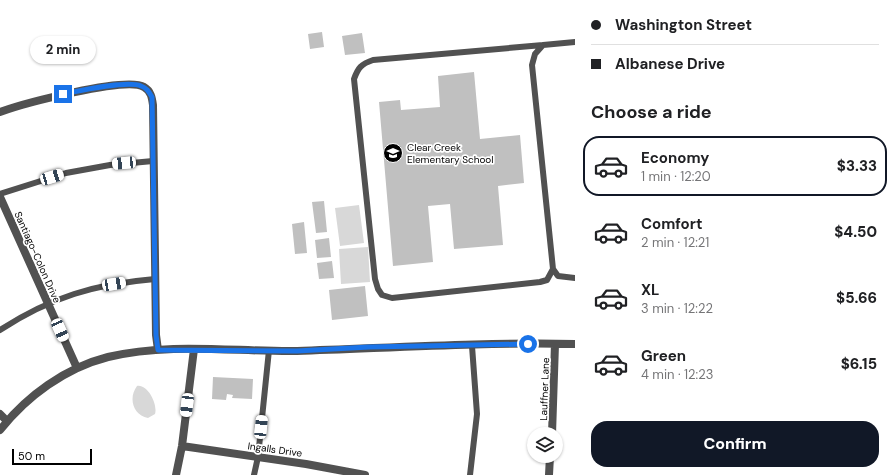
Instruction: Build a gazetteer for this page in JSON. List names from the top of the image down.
{
  "streets": {
    "street": ["Santiago-Colon Drive", "Lauffner Lane", "Ingalls Drive"]
  },
  "places": {
    "school or university": ["Clear Creek Elementary School"]
  },
  "scale_bar": "50 m",
  "page": {
    "banner": ["Washington Street", "Albanese Drive"],
    "bubble": "2 min",
    "heading": "Choose a ride",
    "list": [
      {
        "name": "Economy",
        "note": "1 min · 12:20",
        "value": "$3.33"
      },
      {
        "name": "Comfort",
        "note": "2 min · 12:21",
        "value": "$4.50"
      },
      {
        "name": "XL",
        "note": "3 min · 12:22",
        "value": "$5.66"
      },
      {
        "name": "Green",
        "note": "4 min · 12:23",
        "value": "$6.15"
      }
    ],
    "buttons": "Confirm",
    "scale": "50 m"
  }
}
